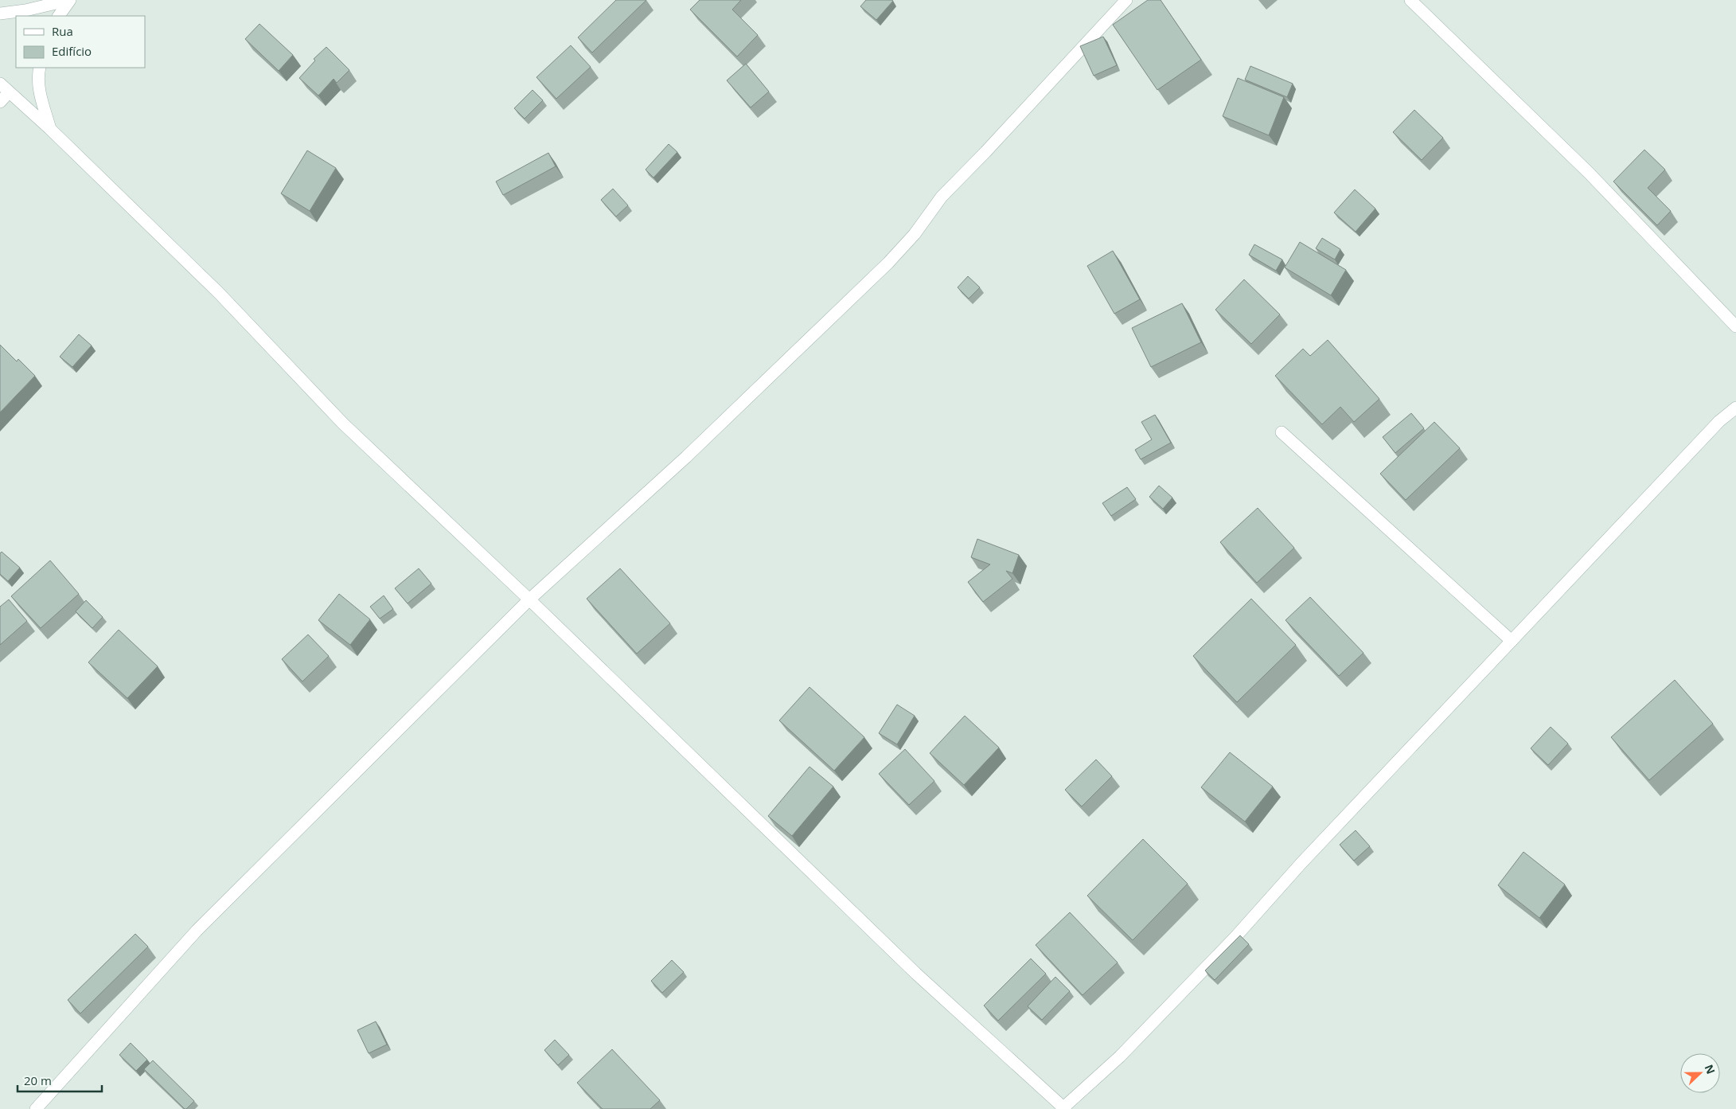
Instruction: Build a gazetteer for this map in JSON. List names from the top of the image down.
{
  "legend": ["Rua", "Edifício"],
  "scale_bar": "20 m",
  "north": "right"
}
